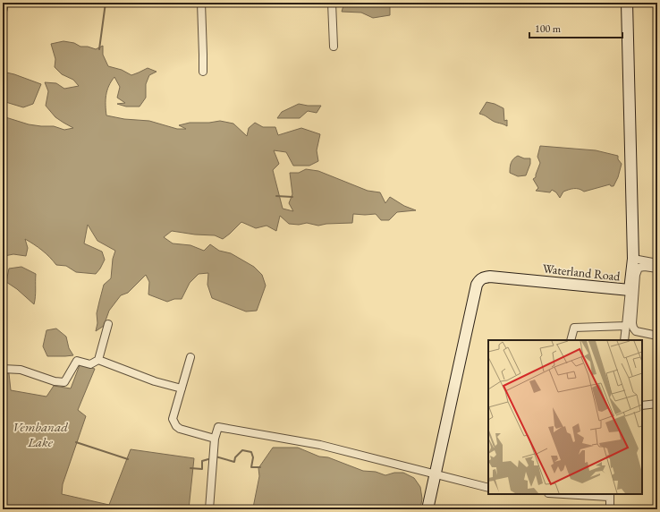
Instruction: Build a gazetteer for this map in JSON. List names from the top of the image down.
{
  "streets": {
    "main road": ["Waterland Road"]
  },
  "water": ["Vembanad Lake"],
  "scale_bar": "100 m"
}
